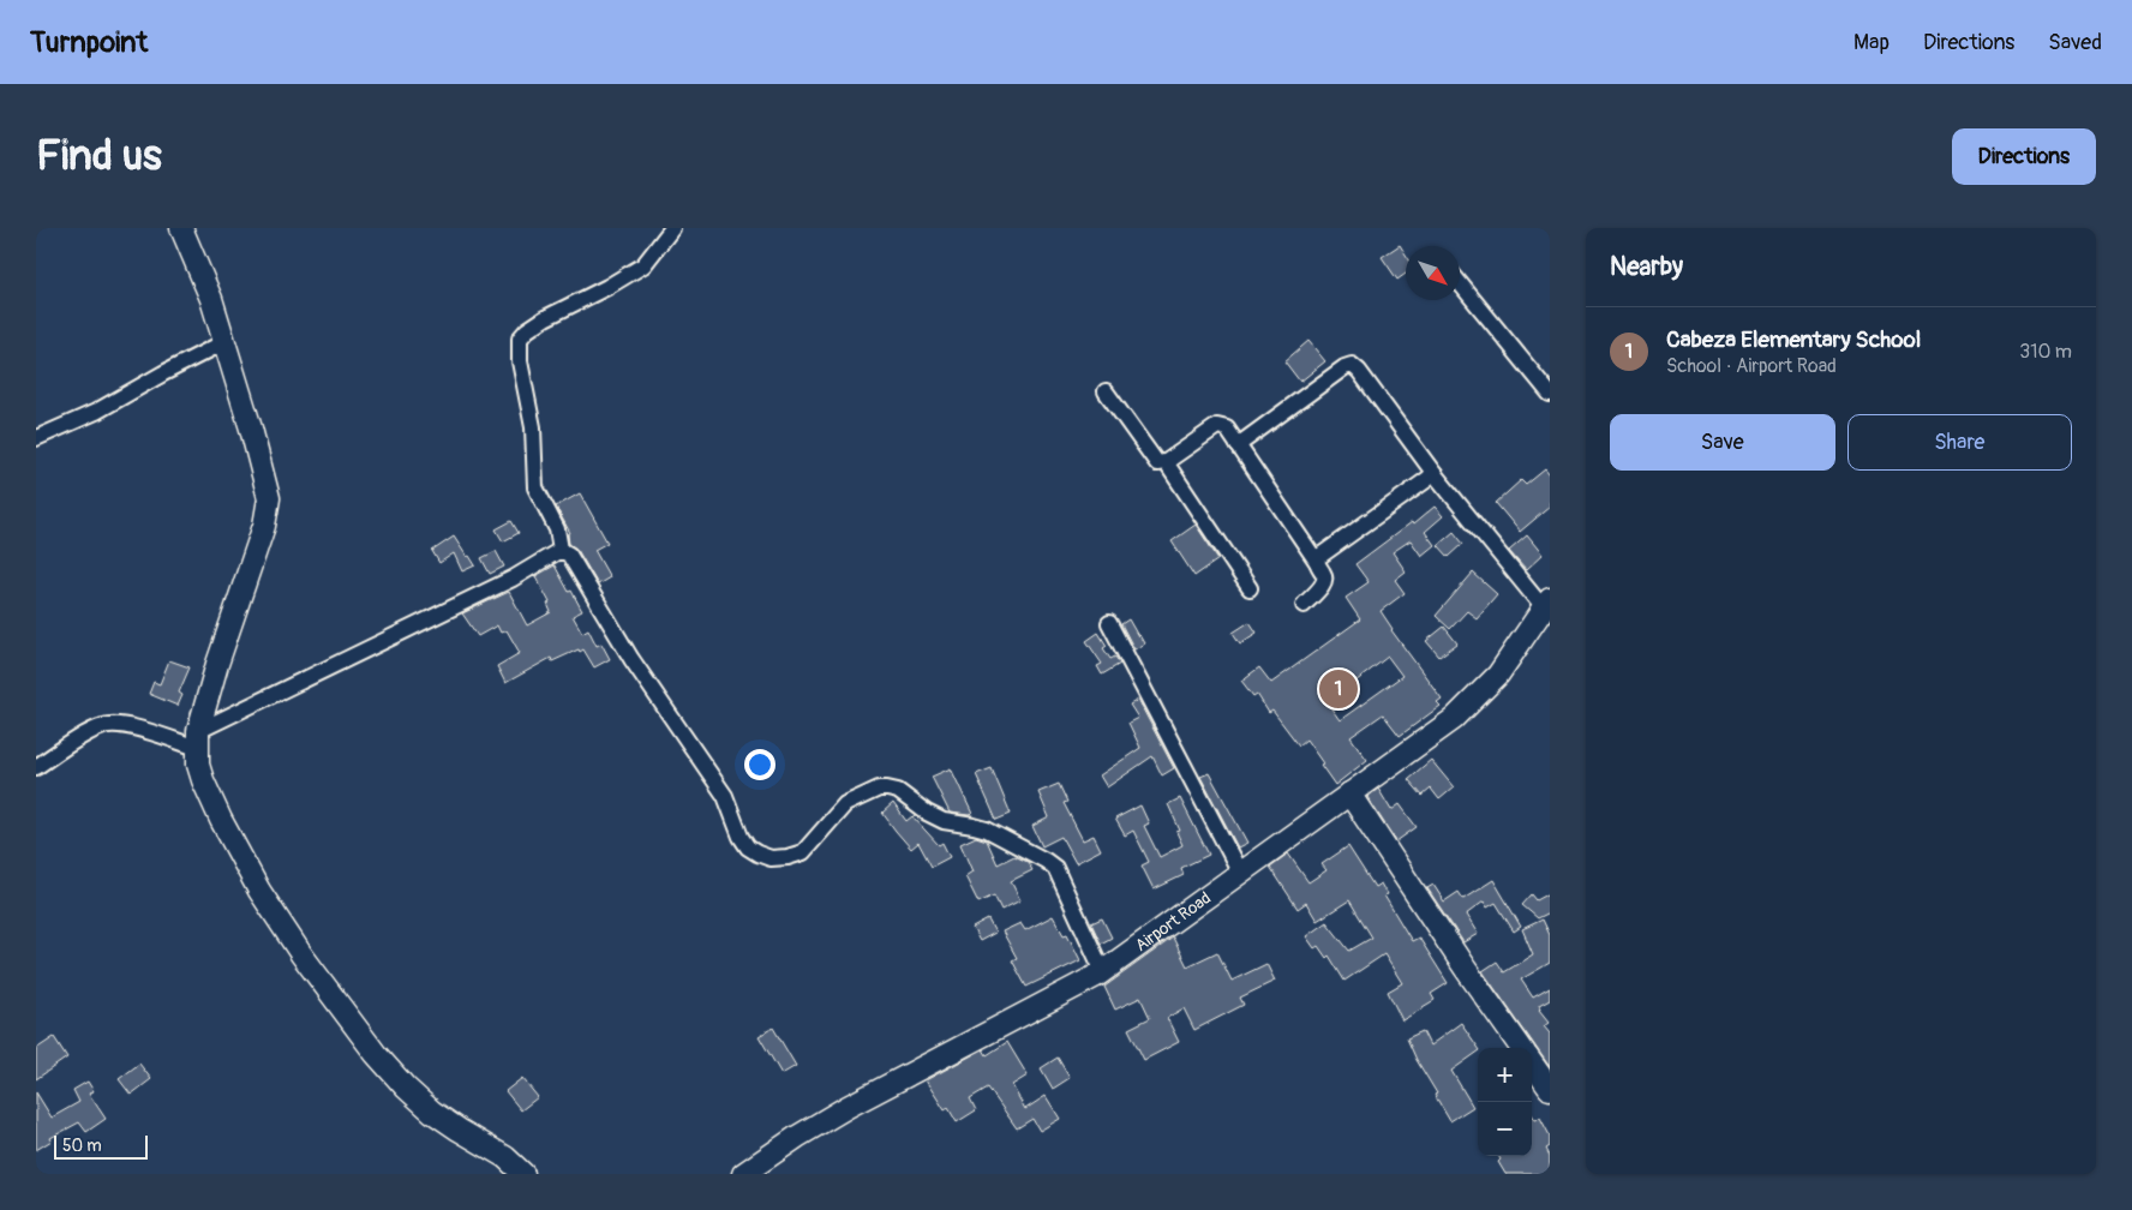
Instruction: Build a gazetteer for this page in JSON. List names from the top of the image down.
{
  "streets": {
    "street": ["Airport Road"]
  },
  "scale_bar": "50 m",
  "north": "bottom right",
  "page": {
    "header": "Turnpoint",
    "nav": ["Map", "Directions", "Saved"],
    "buttons": [
      "Directions",
      ["Save", "Share"]
    ],
    "title": "Find us",
    "heading": "Nearby",
    "list": [
      {
        "mark": "1",
        "name": "Cabeza Elementary School",
        "note": "School · Airport Road",
        "value": "310 m"
      }
    ],
    "pins": "1",
    "map_buttons": ["+", "−"],
    "scale": "50 m"
  }
}
